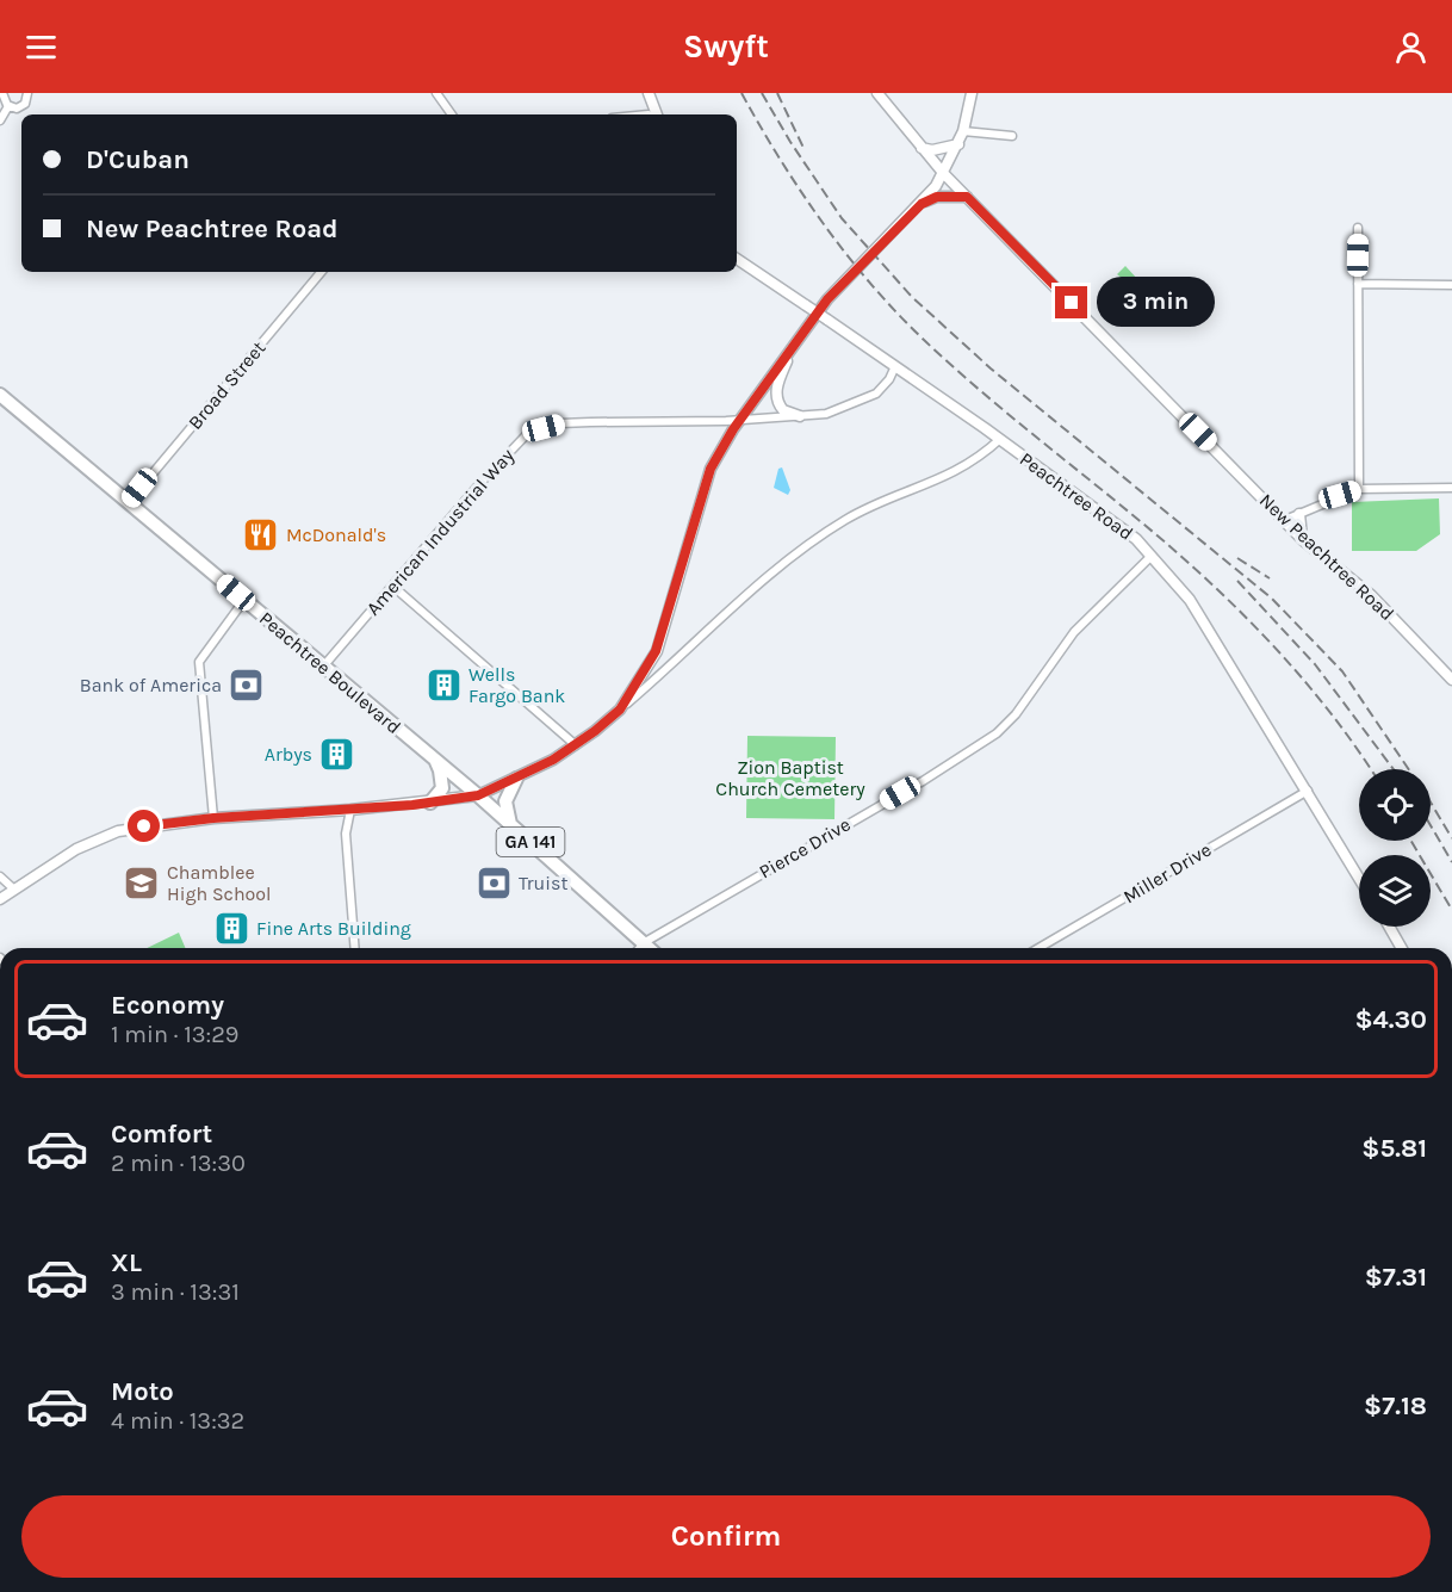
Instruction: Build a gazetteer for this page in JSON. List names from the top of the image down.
{
  "streets": {
    "highway": ["Peachtree Boulevard", "GA 141"],
    "street": [
      "Broad Street",
      "Peachtree Road",
      "American Industrial Way",
      "New Peachtree Road",
      "Pierce Drive",
      "Miller Drive"
    ]
  },
  "crossings": [
    ["Broad Street", "Peachtree Boulevard"],
    ["Peachtree Road", "American Industrial Way"],
    ["Peachtree Road", "Pierce Drive"],
    ["Peachtree Road", "Miller Drive"],
    ["American Industrial Way", "Peachtree Boulevard"],
    ["Peachtree Boulevard", "Pierce Drive"]
  ],
  "parks": ["Zion Baptist Church Cemetery"],
  "places": {
    "restaurant": ["McDonald's"],
    "bank": ["Bank of America", "Truist"],
    "building": ["Wells Fargo Bank", "Arbys", "Fine Arts Building"],
    "school or university": ["Chamblee High School"]
  },
  "page": {
    "header": "Swyft",
    "banner": ["D'Cuban", "New Peachtree Road"],
    "bubble": "3 min",
    "list": [
      {
        "name": "Economy",
        "note": "1 min · 13:29",
        "value": "$4.30"
      },
      {
        "name": "Comfort",
        "note": "2 min · 13:30",
        "value": "$5.81"
      },
      {
        "name": "XL",
        "note": "3 min · 13:31",
        "value": "$7.31"
      },
      {
        "name": "Moto",
        "note": "4 min · 13:32",
        "value": "$7.18"
      }
    ],
    "buttons": "Confirm"
  }
}
